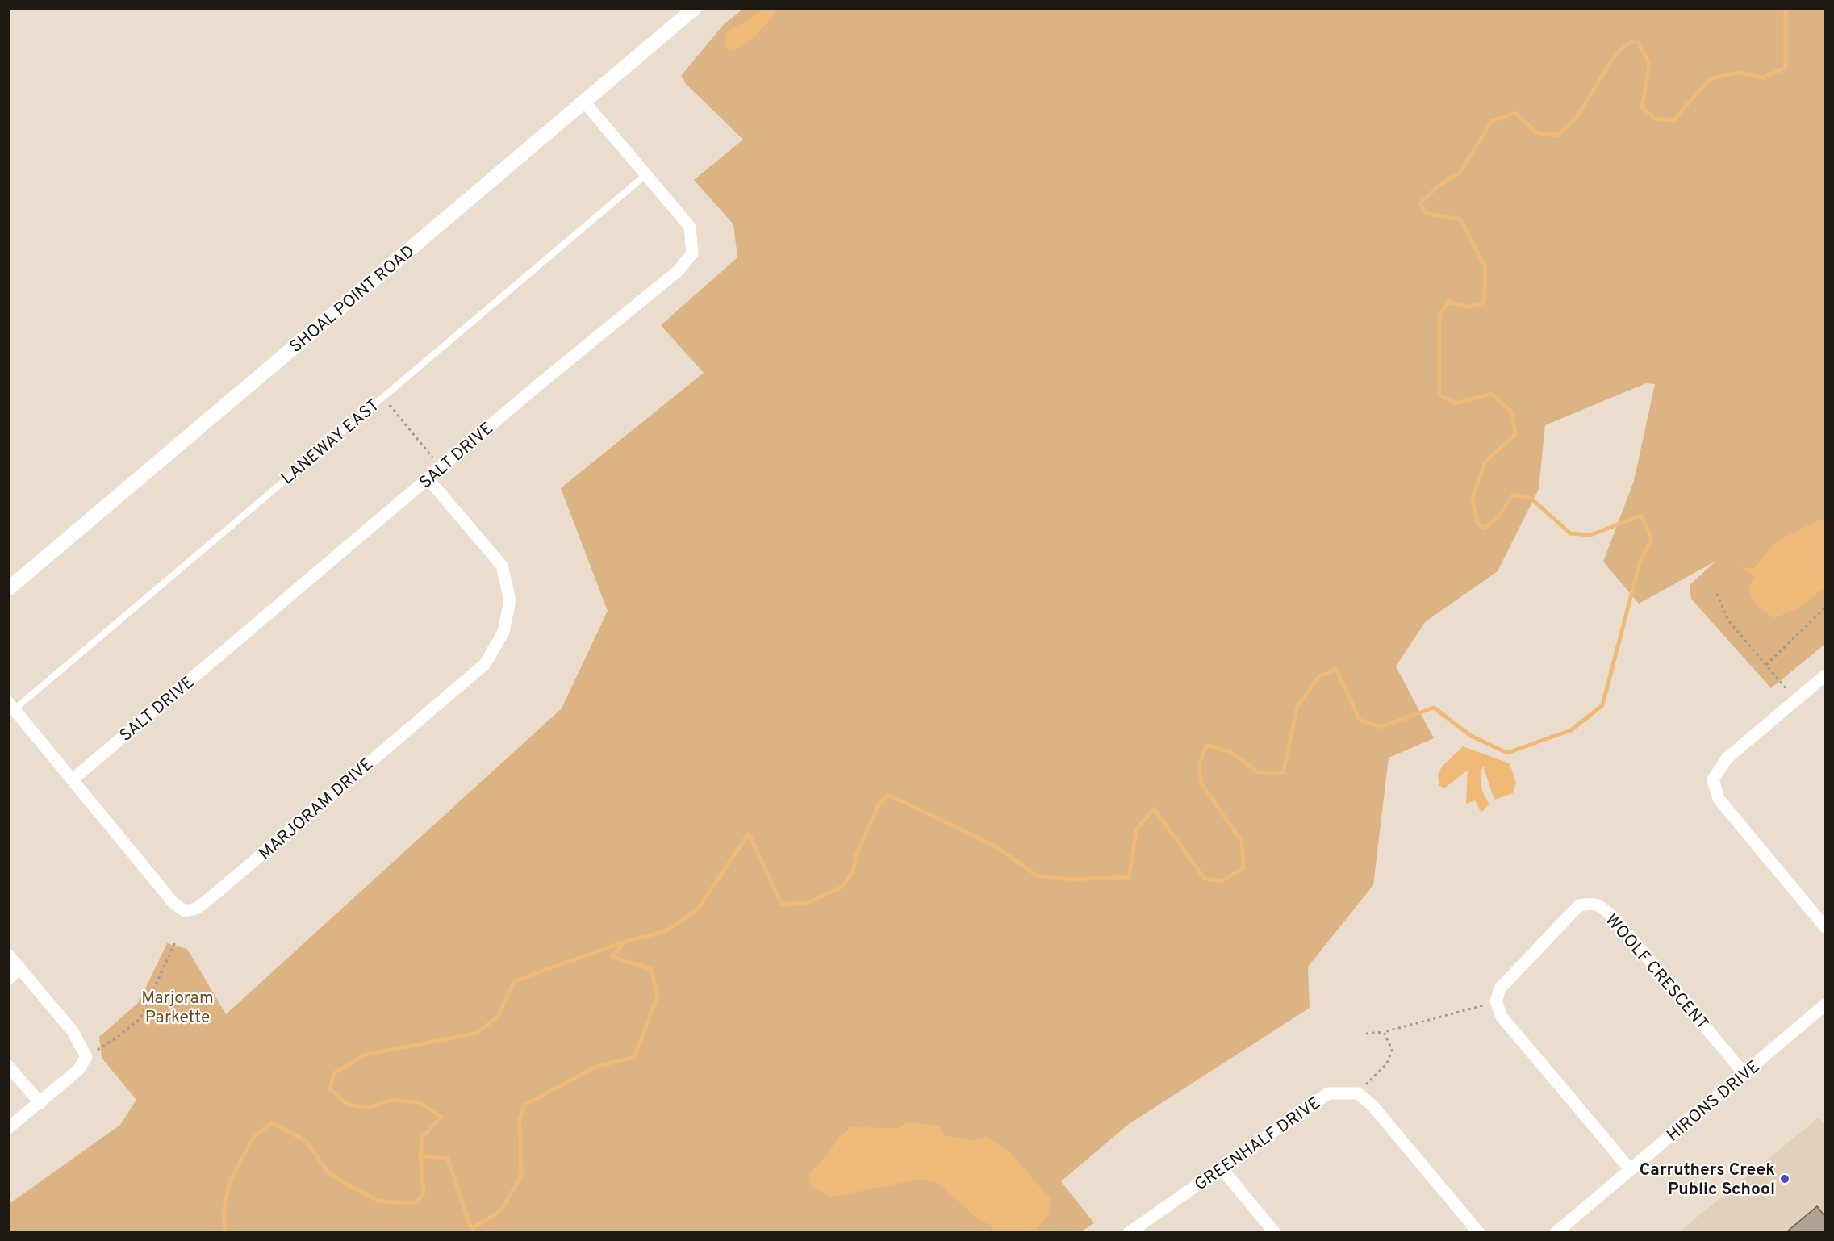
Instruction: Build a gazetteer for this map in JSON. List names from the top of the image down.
{
  "streets": {
    "street": [
      "SHOAL POINT ROAD",
      "SALT DRIVE",
      "MARJORAM DRIVE",
      "WOOLF CRESCENT",
      "HIRONS DRIVE",
      "GREENHALF DRIVE"
    ],
    "lane": ["LANEWAY EAST"]
  },
  "crossings": [
    ["SHOAL POINT ROAD", "SALT DRIVE"],
    ["LANEWAY EAST", "SALT DRIVE"],
    ["LANEWAY EAST", "MARJORAM DRIVE"],
    ["SALT DRIVE", "MARJORAM DRIVE"],
    ["WOOLF CRESCENT", "HIRONS DRIVE"]
  ],
  "parks": ["Marjoram Parkette"],
  "places": ["Carruthers Creek Public School"]
}
